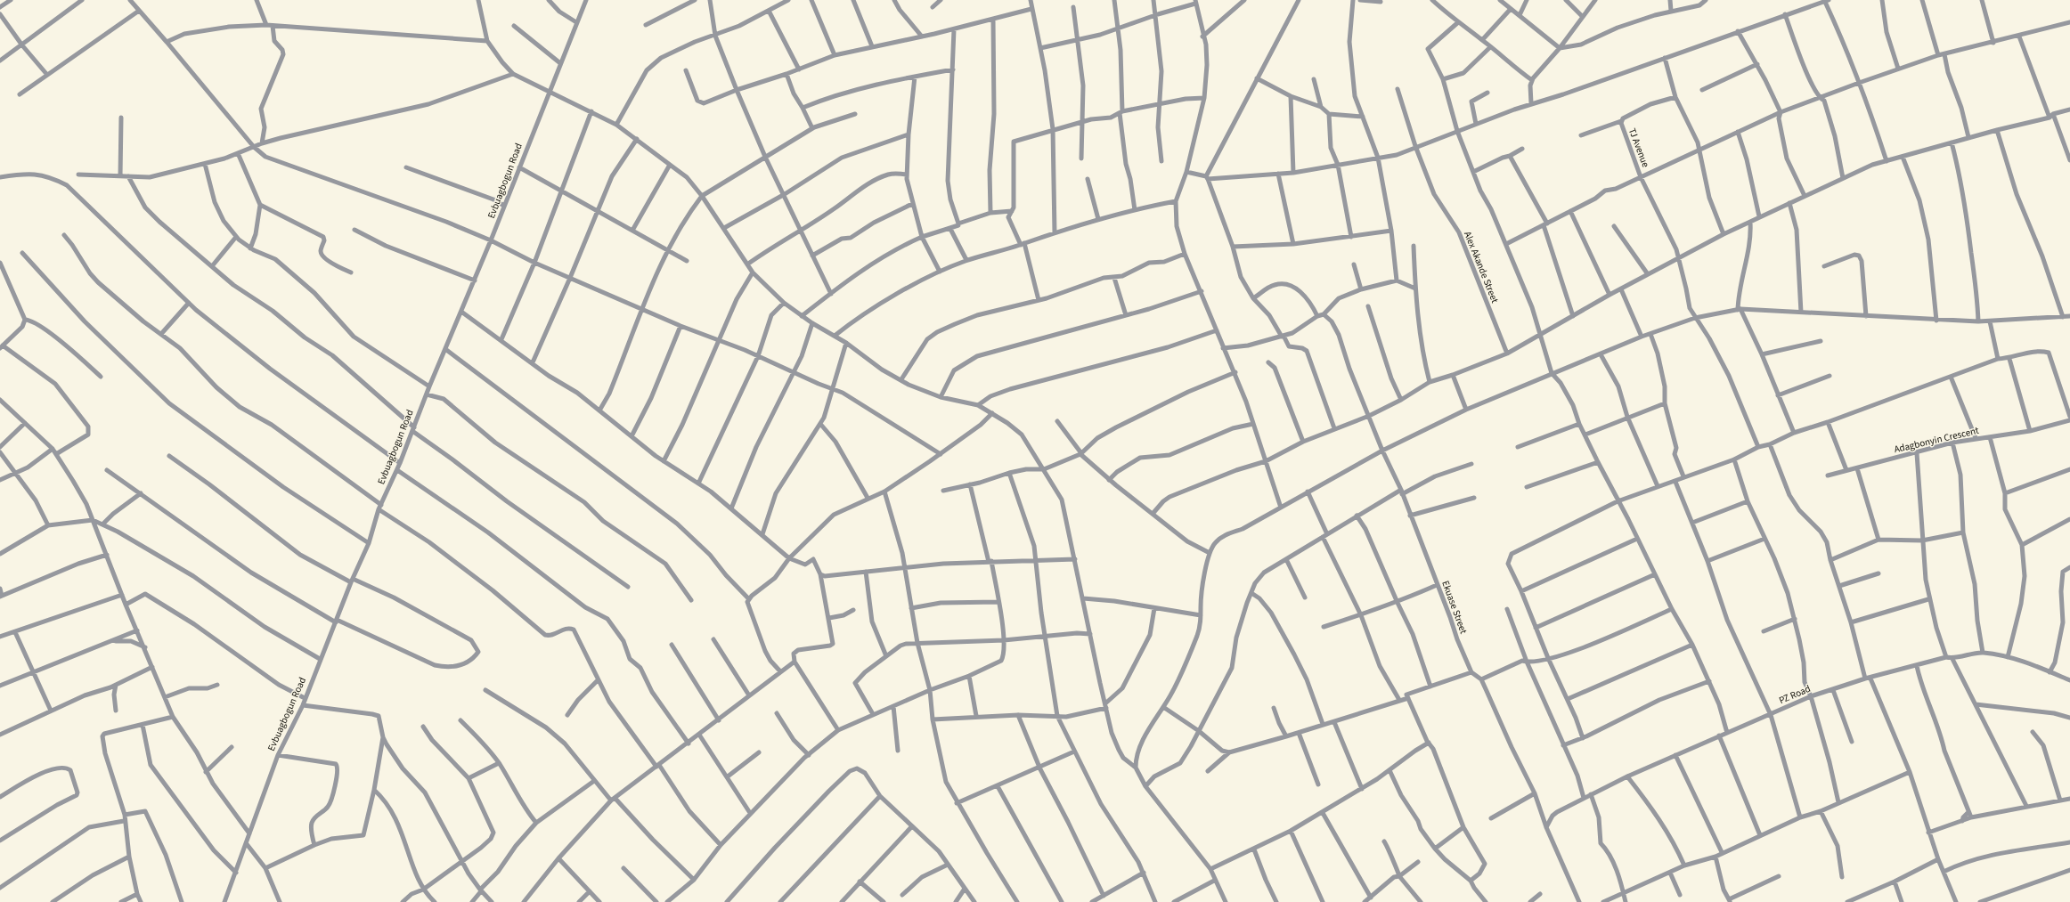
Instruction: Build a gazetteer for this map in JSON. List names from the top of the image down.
{
  "streets": {
    "street": [
      "TJ Avenue",
      "Evbuagbogun Road",
      "Alex Akande Street",
      "Adagbonyin Crescent",
      "Ekuase Street",
      "PZ Road"
    ]
  },
  "crossings": [
    ["Ekuase Street", "PZ Road"]
  ]
}
